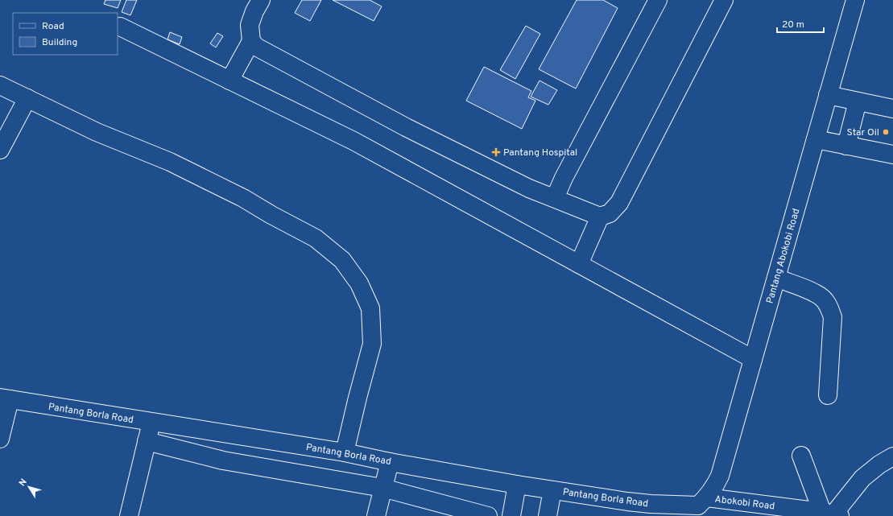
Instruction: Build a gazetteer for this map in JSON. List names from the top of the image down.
{
  "streets": {
    "street": ["Pantang Abokobi Road", "Pantang Borla Road", "Abokobi Road"]
  },
  "crossings": [
    ["Pantang Abokobi Road", "Pantang Borla Road"],
    ["Pantang Abokobi Road", "Abokobi Road"],
    ["Pantang Borla Road", "Abokobi Road"]
  ],
  "places": {
    "other": ["Star Oil"],
    "health": ["Pantang Hospital"]
  },
  "legend": ["Road", "Building"],
  "scale_bar": "20 m",
  "north": "top left"
}
